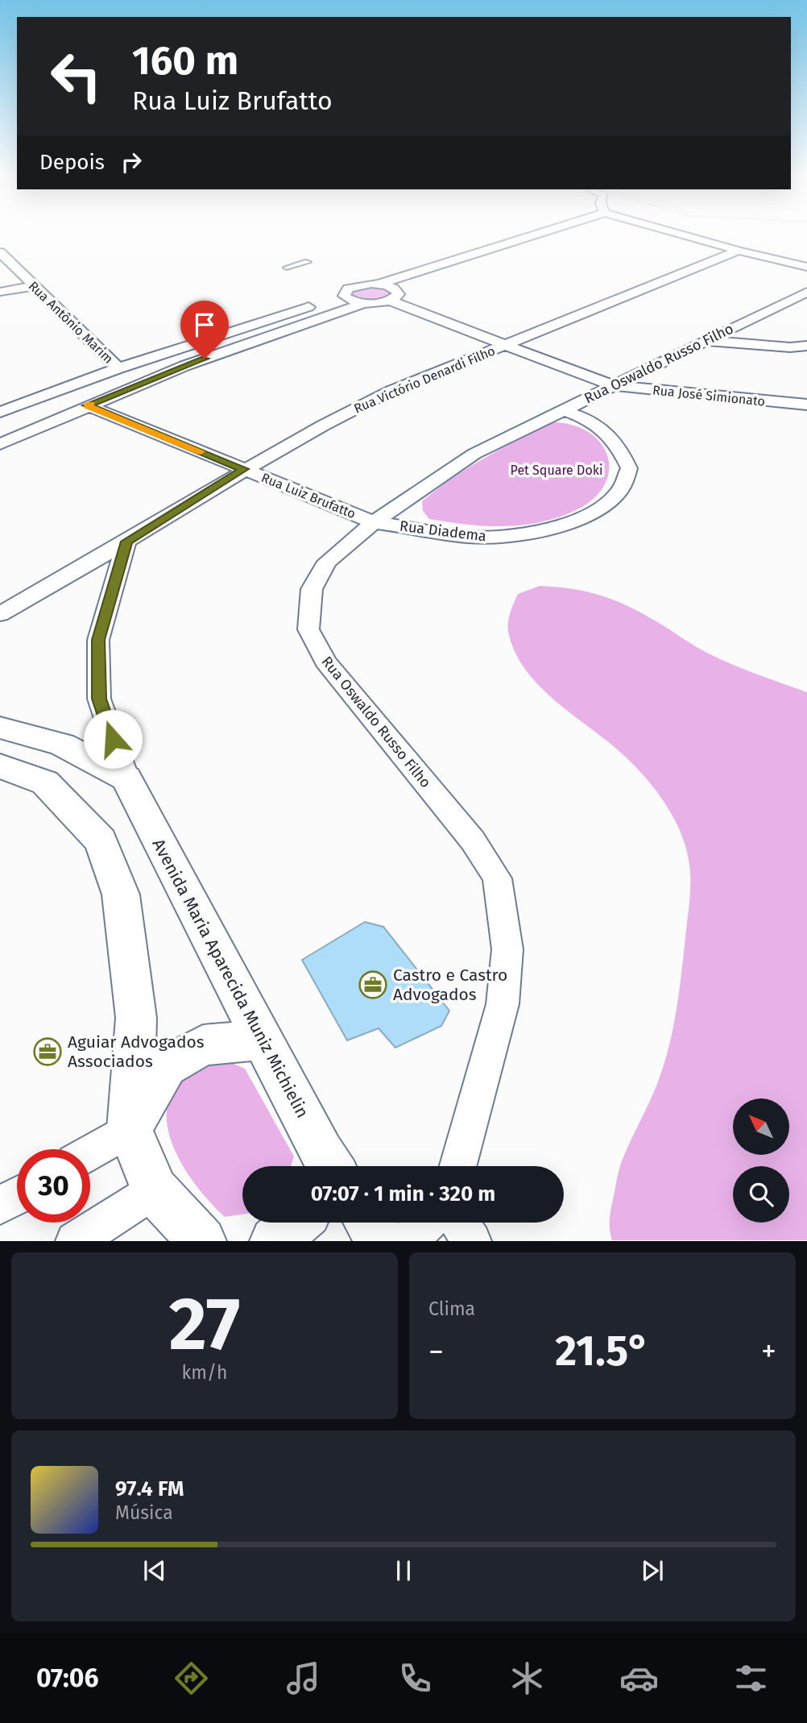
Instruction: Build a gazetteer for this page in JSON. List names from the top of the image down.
{
  "streets": {
    "street": [
      "Rua Antônio Marim",
      "Rua Oswaldo Russo Filho",
      "Rua Victório Denardi Filho",
      "Rua José Simionato",
      "Rua Luiz Brufatto",
      "Rua Diadema",
      "Avenida Maria Aparecida Muniz Michielin"
    ]
  },
  "crossings": [
    ["Rua Oswaldo Russo Filho", "Rua José Simionato"],
    ["Rua Oswaldo Russo Filho", "Rua Luiz Brufatto"],
    ["Rua Oswaldo Russo Filho", "Rua Diadema"],
    ["Rua Victório Denardi Filho", "Rua José Simionato"],
    ["Rua Victório Denardi Filho", "Rua Luiz Brufatto"],
    ["Rua Luiz Brufatto", "Rua Diadema"]
  ],
  "parks": ["Pet Square Doki"],
  "places": {
    "office": ["Castro e Castro Advogados", "Aguiar Advogados Associados"]
  },
  "north": "top left",
  "page": {
    "turn": ["160 m", "Rua Luiz Brufatto"],
    "then": "Depois",
    "limit": "30",
    "trip": "07:07 · 1 min · 320 m",
    "tile": [
      ["27", "km/h"],
      "Clima"
    ],
    "heat": ["−", "21.5°", "+"],
    "song": ["97.4 FM", "Música"],
    "tabs": "07:06"
  }
}
